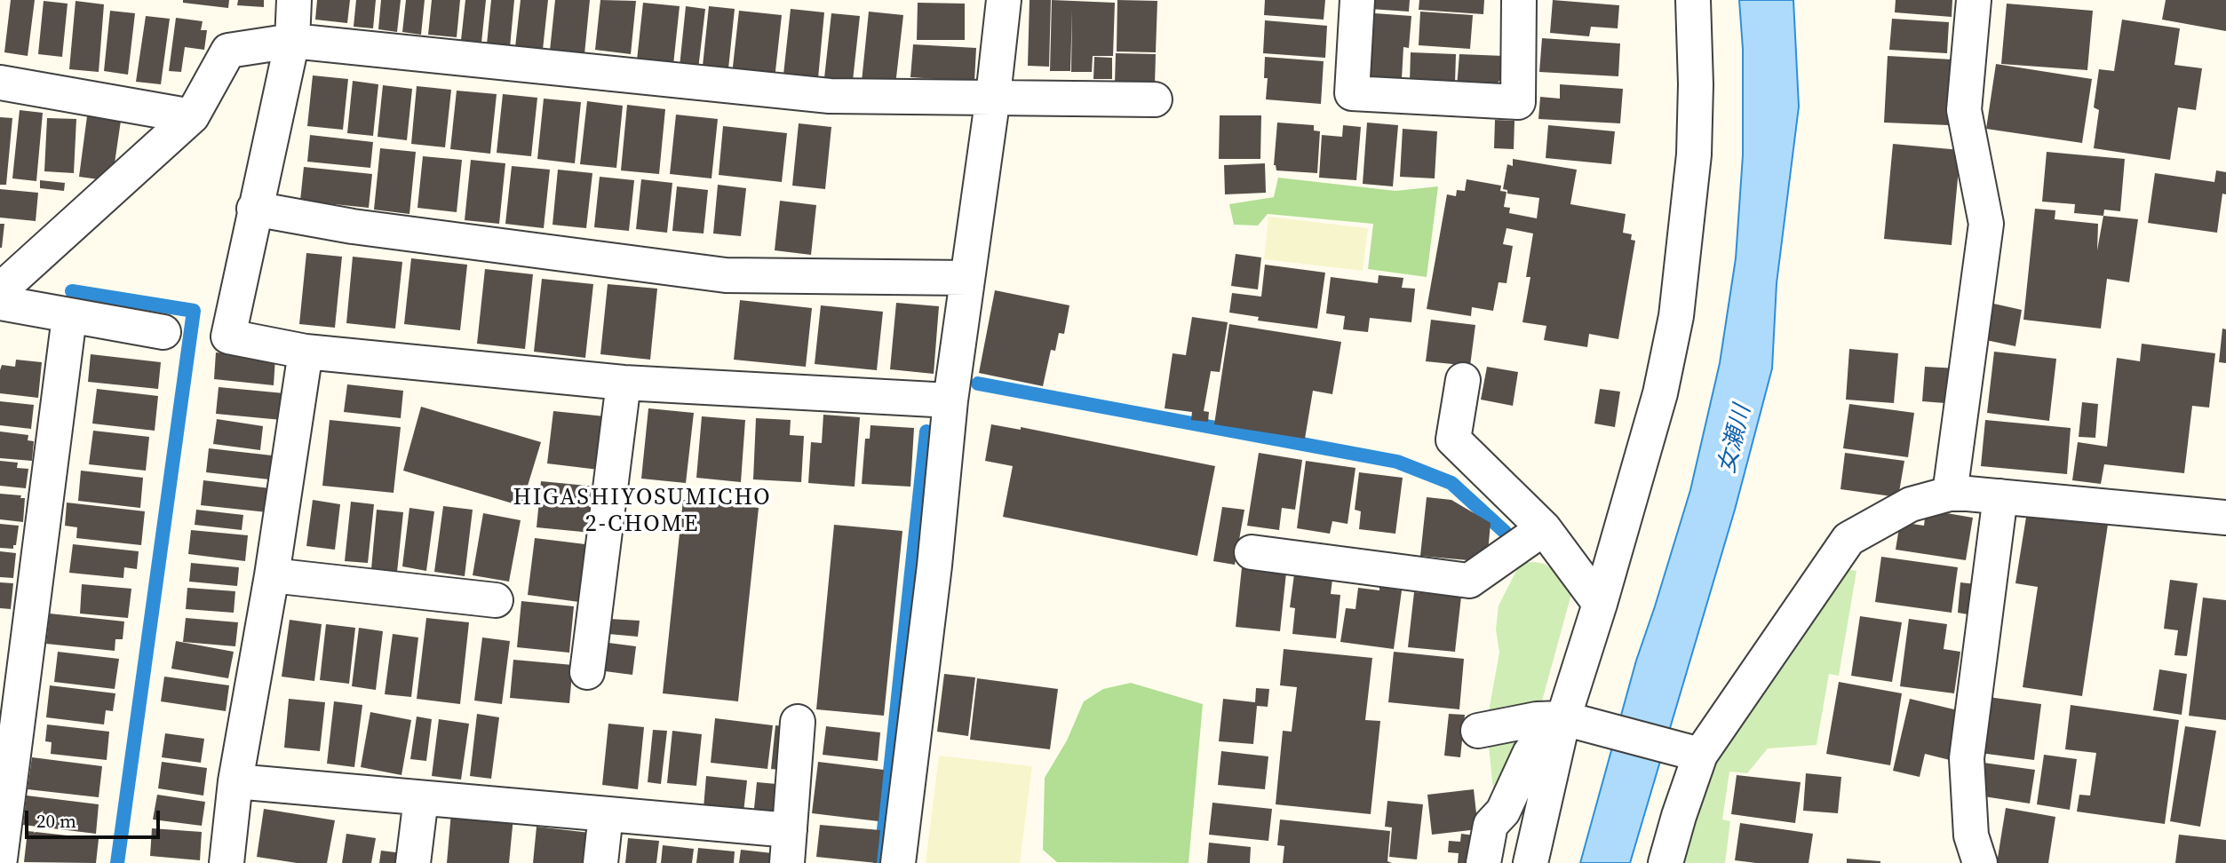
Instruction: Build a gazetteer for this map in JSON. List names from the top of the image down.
{
  "districts": ["HIGASHIYOSUMICHO 2-CHOME"],
  "water": ["女瀬川"],
  "scale_bar": "20 m"
}
